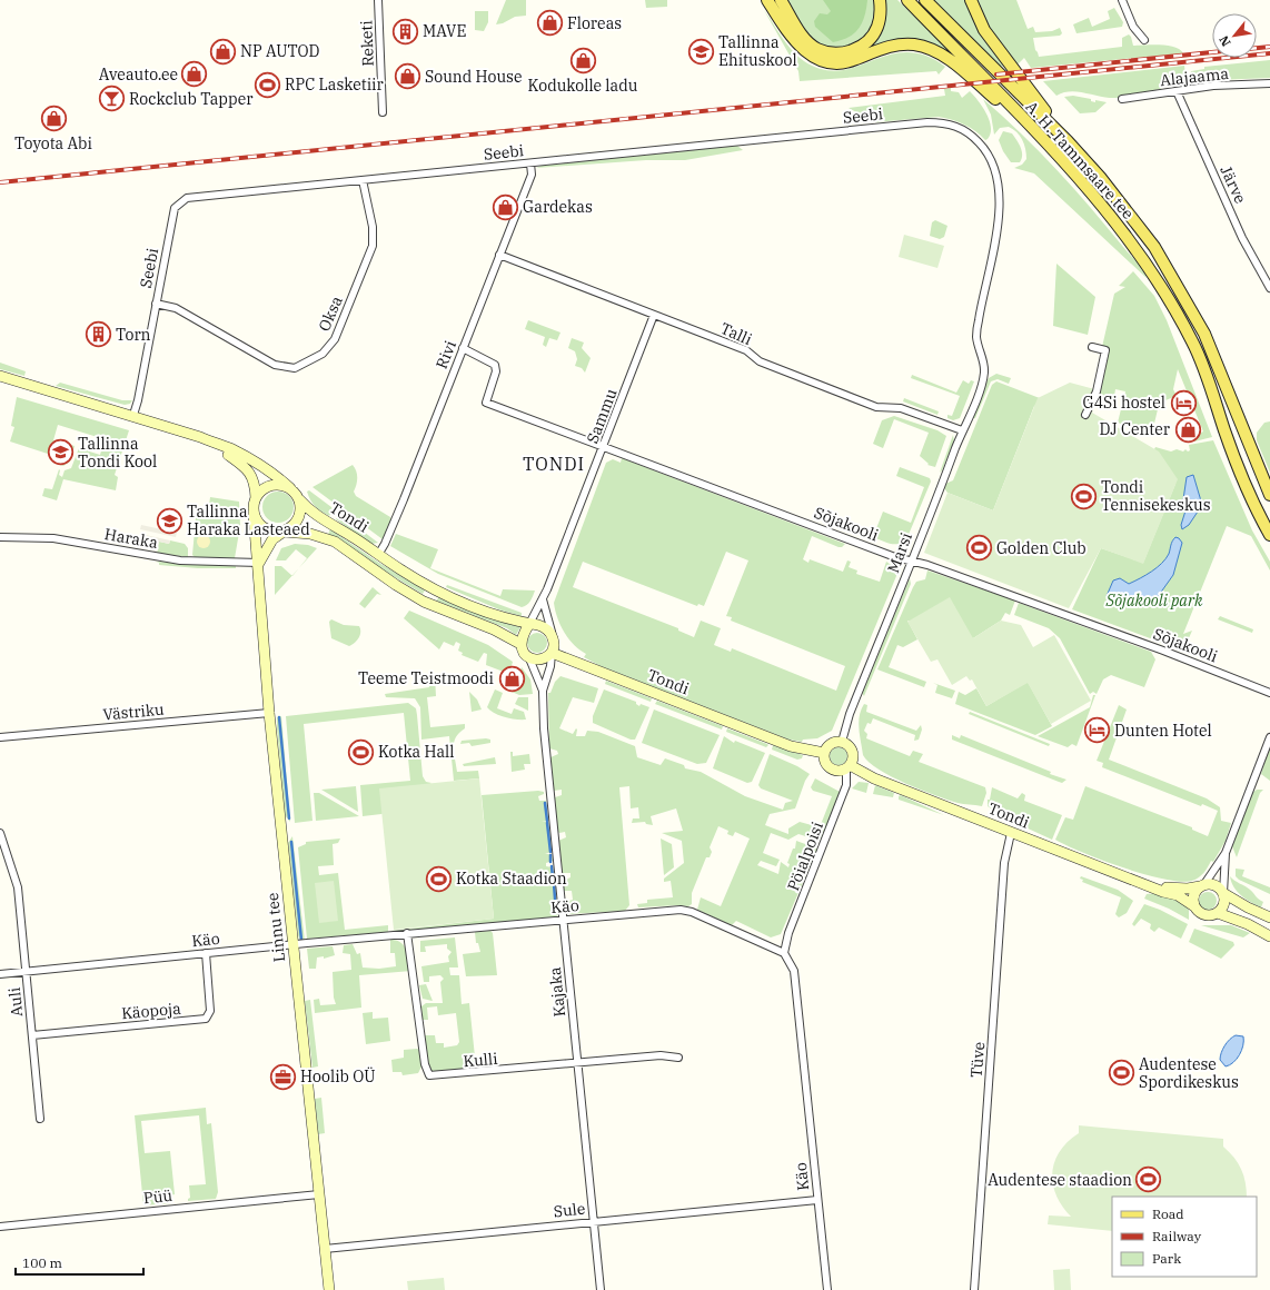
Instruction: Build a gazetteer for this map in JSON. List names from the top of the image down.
{
  "streets": {
    "main road": ["A. H. Tammsaare tee"],
    "street": [
      "Reketi",
      "Alajaama",
      "Seebi",
      "Järve",
      "Oksa",
      "Talli",
      "Rivi",
      "Sammu",
      "Tondi",
      "Sõjakooli",
      "Haraka",
      "Marsi",
      "Västriku",
      "Pöialpoisi",
      "Käo",
      "Linnu tee",
      "Kajaka",
      "Auli",
      "Käopoja",
      "Kulli",
      "Tüve",
      "Püü",
      "Sule"
    ]
  },
  "crossings": [
    ["Alajaama", "Järve"],
    ["Seebi", "Oksa"],
    ["Seebi", "Rivi"],
    ["Seebi", "Marsi"],
    ["Talli", "Rivi"],
    ["Talli", "Sammu"],
    ["Talli", "Marsi"],
    ["Rivi", "Tondi"],
    ["Rivi", "Sõjakooli"],
    ["Sammu", "Tondi"],
    ["Sammu", "Sõjakooli"],
    ["Sammu", "Kajaka"],
    ["Tondi", "Marsi"],
    ["Tondi", "Pöialpoisi"],
    ["Tondi", "Linnu tee"],
    ["Tondi", "Kajaka"],
    ["Tondi", "Tüve"],
    ["Sõjakooli", "Marsi"],
    ["Haraka", "Linnu tee"],
    ["Marsi", "Pöialpoisi"],
    ["Västriku", "Linnu tee"],
    ["Pöialpoisi", "Käo"],
    ["Käo", "Linnu tee"],
    ["Käo", "Kajaka"],
    ["Käo", "Auli"],
    ["Käo", "Käopoja"],
    ["Käo", "Kulli"],
    ["Käo", "Sule"],
    ["Linnu tee", "Püü"],
    ["Linnu tee", "Sule"],
    ["Kajaka", "Kulli"],
    ["Kajaka", "Sule"],
    ["Auli", "Käopoja"]
  ],
  "districts": ["TONDI"],
  "parks": ["Sõjakooli park"],
  "places": {
    "shop": [
      "Floreas",
      "NP AUTOD",
      "Kodukolle ladu",
      "Aveauto.ee",
      "Sound House",
      "Toyota Abi",
      "Gardekas",
      "DJ Center",
      "Teeme Teistmoodi"
    ],
    "building": ["MAVE", "Torn"],
    "school or university": ["Tallinna Ehituskool", "Tallinna Tondi Kool", "Tallinna Haraka Lasteaed"],
    "sports": [
      "RPC Lasketiir",
      "Tondi Tennisekeskus",
      "Golden Club",
      "Kotka Hall",
      "Kotka Staadion",
      "Audentese Spordikeskus",
      "Audentese staadion"
    ],
    "bar": ["Rockclub Tapper"],
    "hotel": ["G4Si hostel", "Dunten Hotel"],
    "office": ["Hoolib OÜ"]
  },
  "legend": ["Road", "Railway", "Park"],
  "scale_bar": "100 m",
  "north": "bottom left"
}
